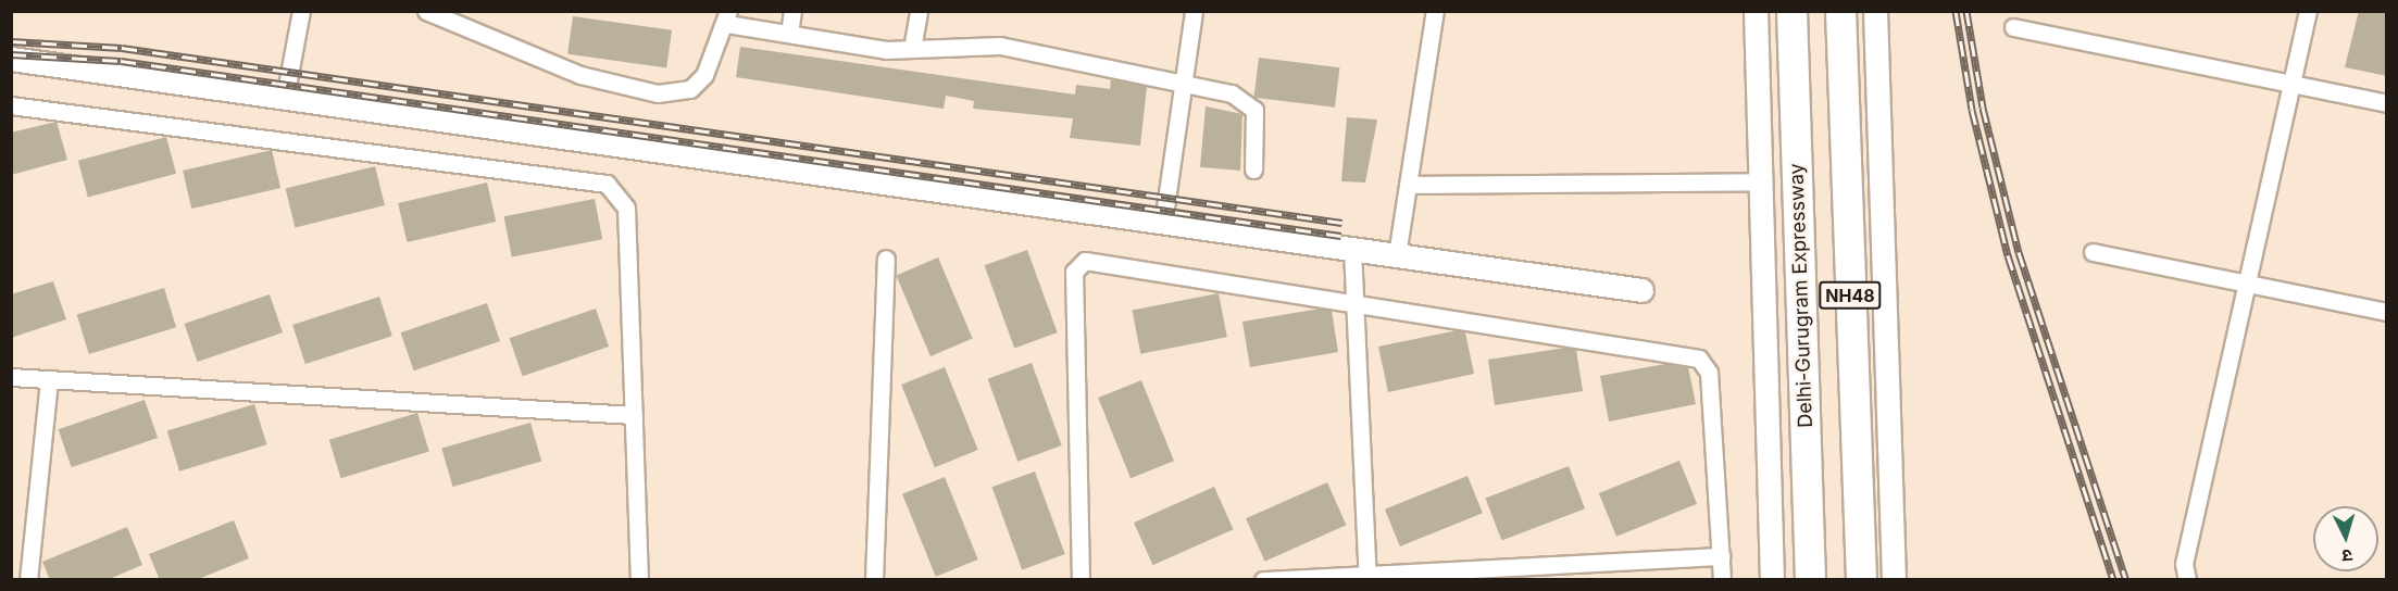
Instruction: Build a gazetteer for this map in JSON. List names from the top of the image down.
{
  "streets": {
    "highway": ["Delhi-Gurugram Expressway", "NH48"]
  },
  "north": "bottom"
}
